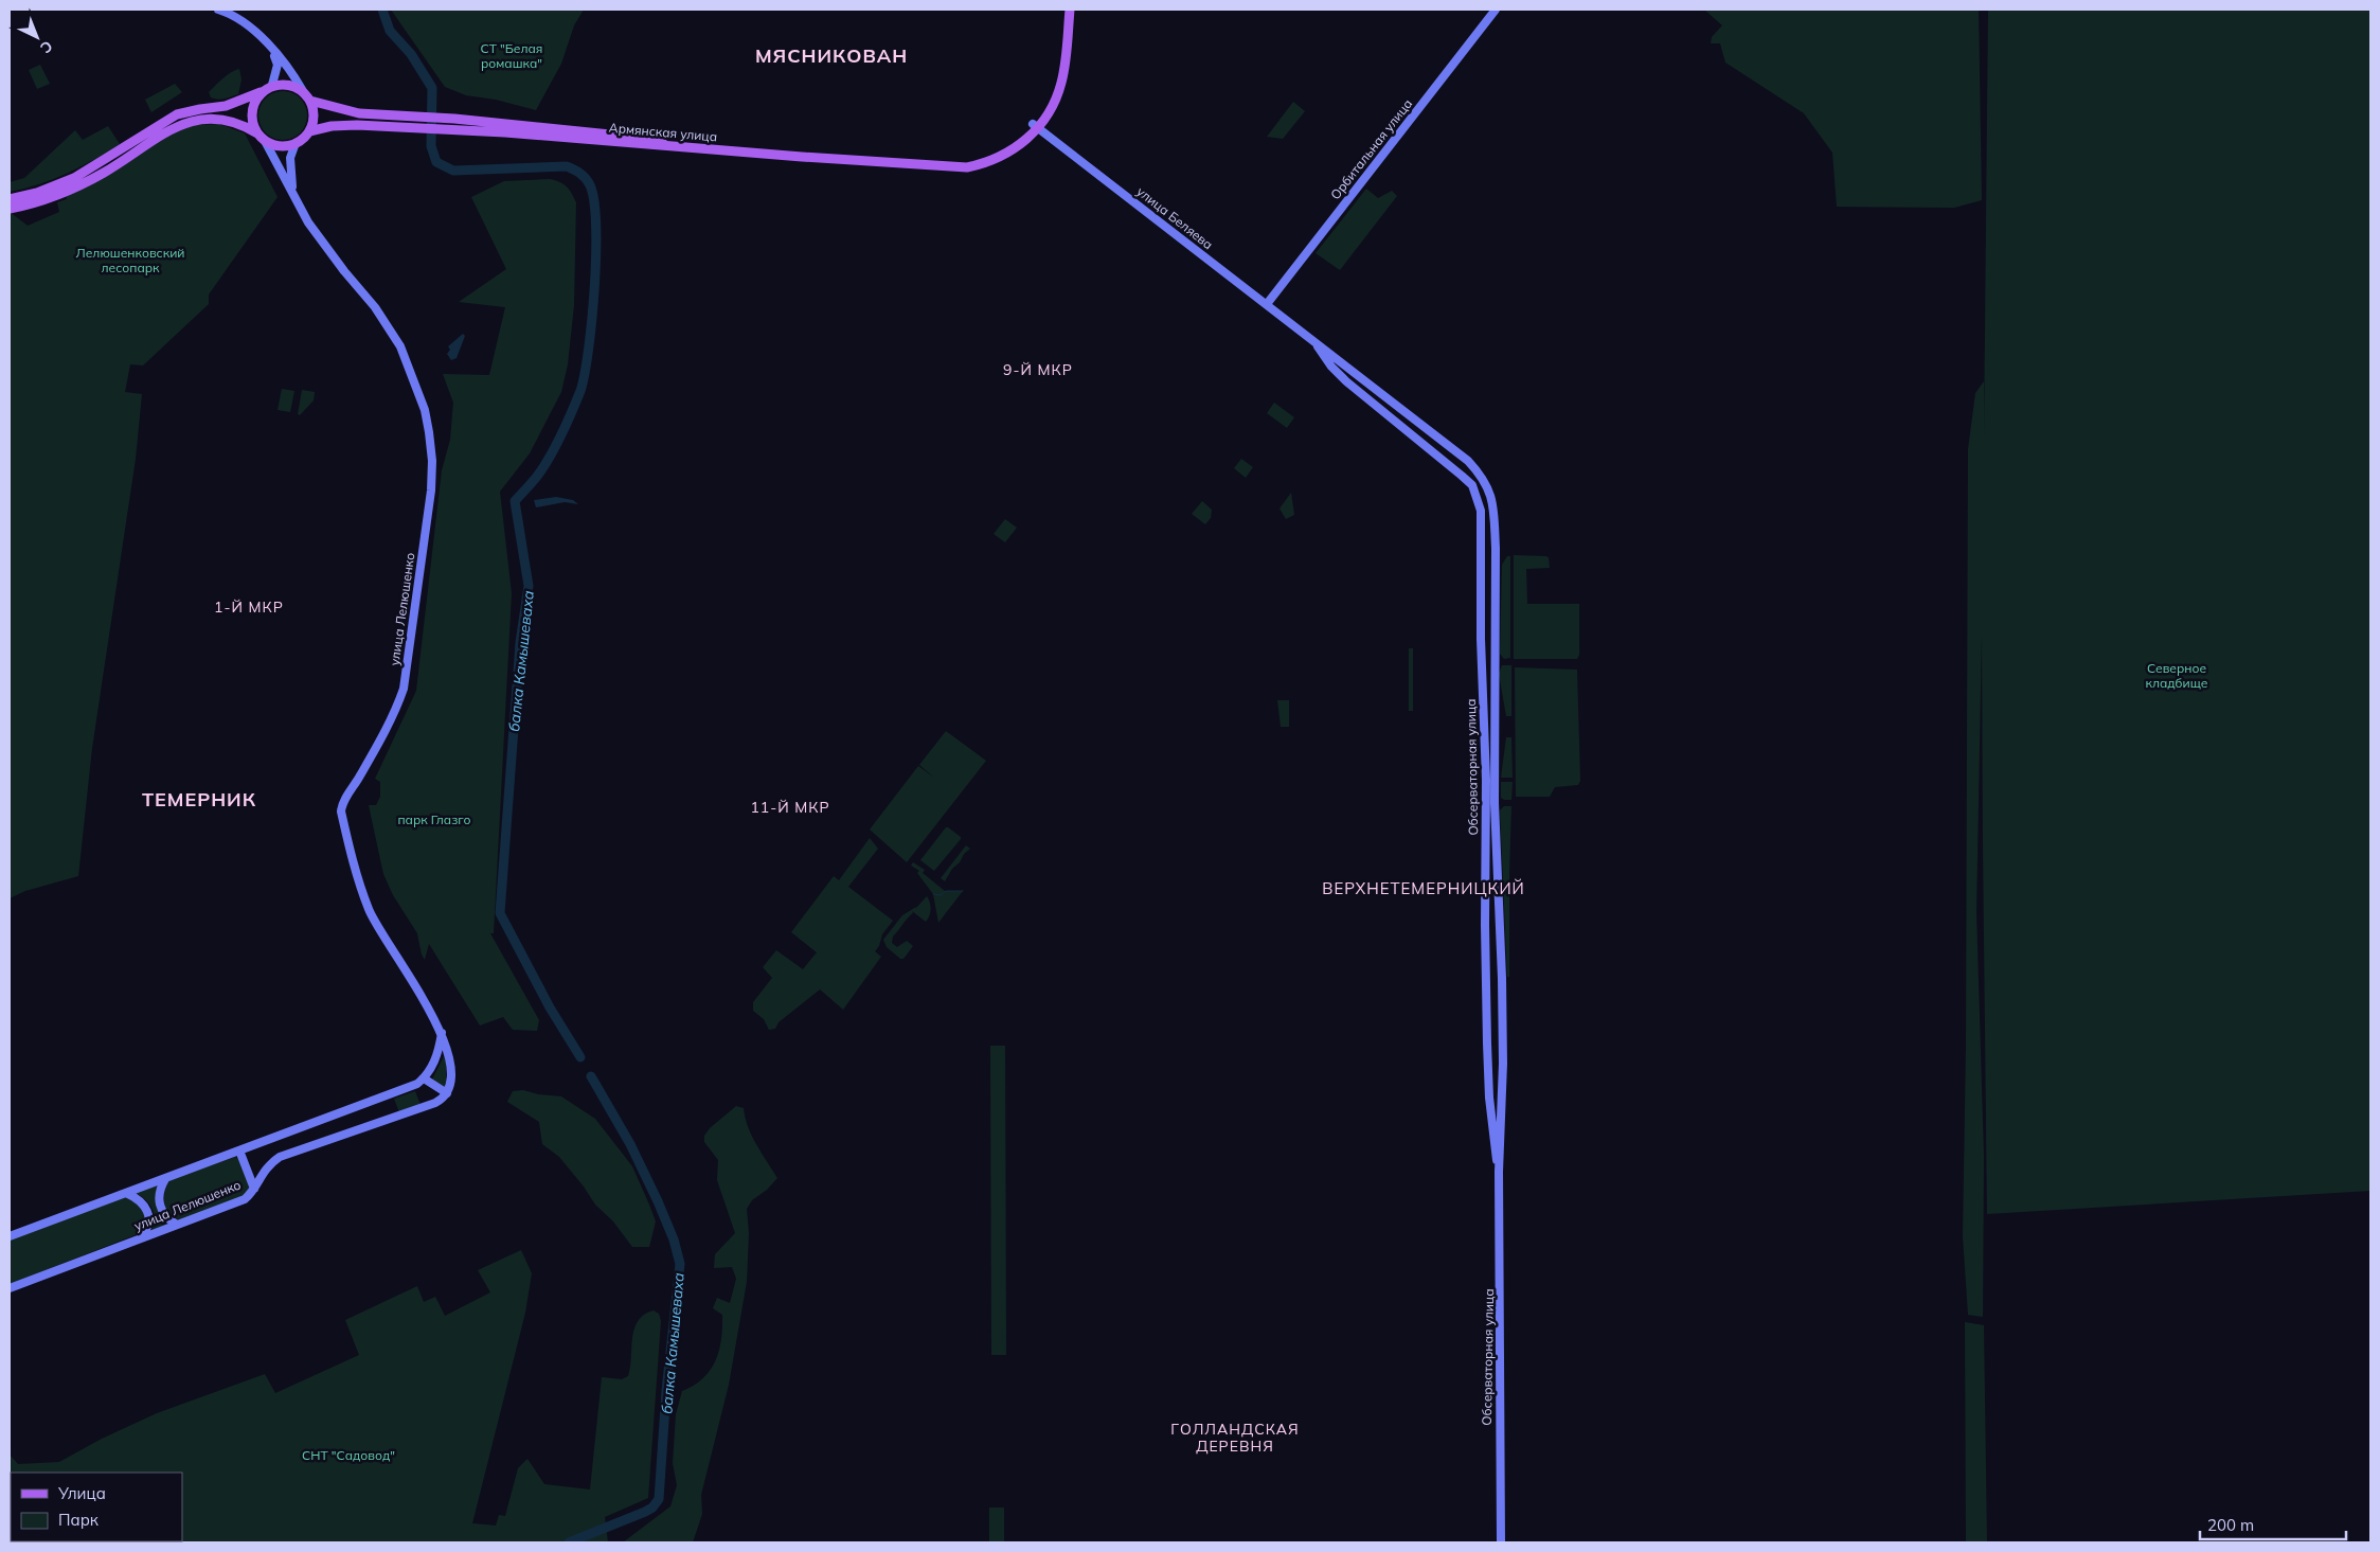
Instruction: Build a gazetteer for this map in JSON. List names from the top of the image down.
{
  "streets": {
    "main road": [
      "Армянская улица",
      "Орбитальная улица",
      "улица Беляева",
      "улица Лелюшенко",
      "Обсерваторная улица"
    ]
  },
  "crossings": [
    ["Армянская улица", "улица Лелюшенко"],
    ["Орбитальная улица", "улица Беляева"],
    ["Орбитальная улица", "Обсерваторная улица"],
    ["улица Беляева", "Обсерваторная улица"]
  ],
  "districts": [
    "МЯСНИКОВАН",
    "9-Й МКР",
    "1-Й МКР",
    "ТЕМЕРНИК",
    "11-Й МКР",
    "ВЕРХНЕТЕМЕРНИЦКИЙ",
    "ГОЛЛАНДСКАЯ ДЕРЕВНЯ"
  ],
  "water": ["балка Камышеваха"],
  "parks": [
    "СТ \"Белая ромашка\"",
    "Лелюшенковский лесопарк",
    "Северное кладбище",
    "парк Глазго",
    "СНТ \"Садовод\""
  ],
  "legend": ["Улица", "Парк"],
  "scale_bar": "200 m",
  "north": "bottom right"
}
